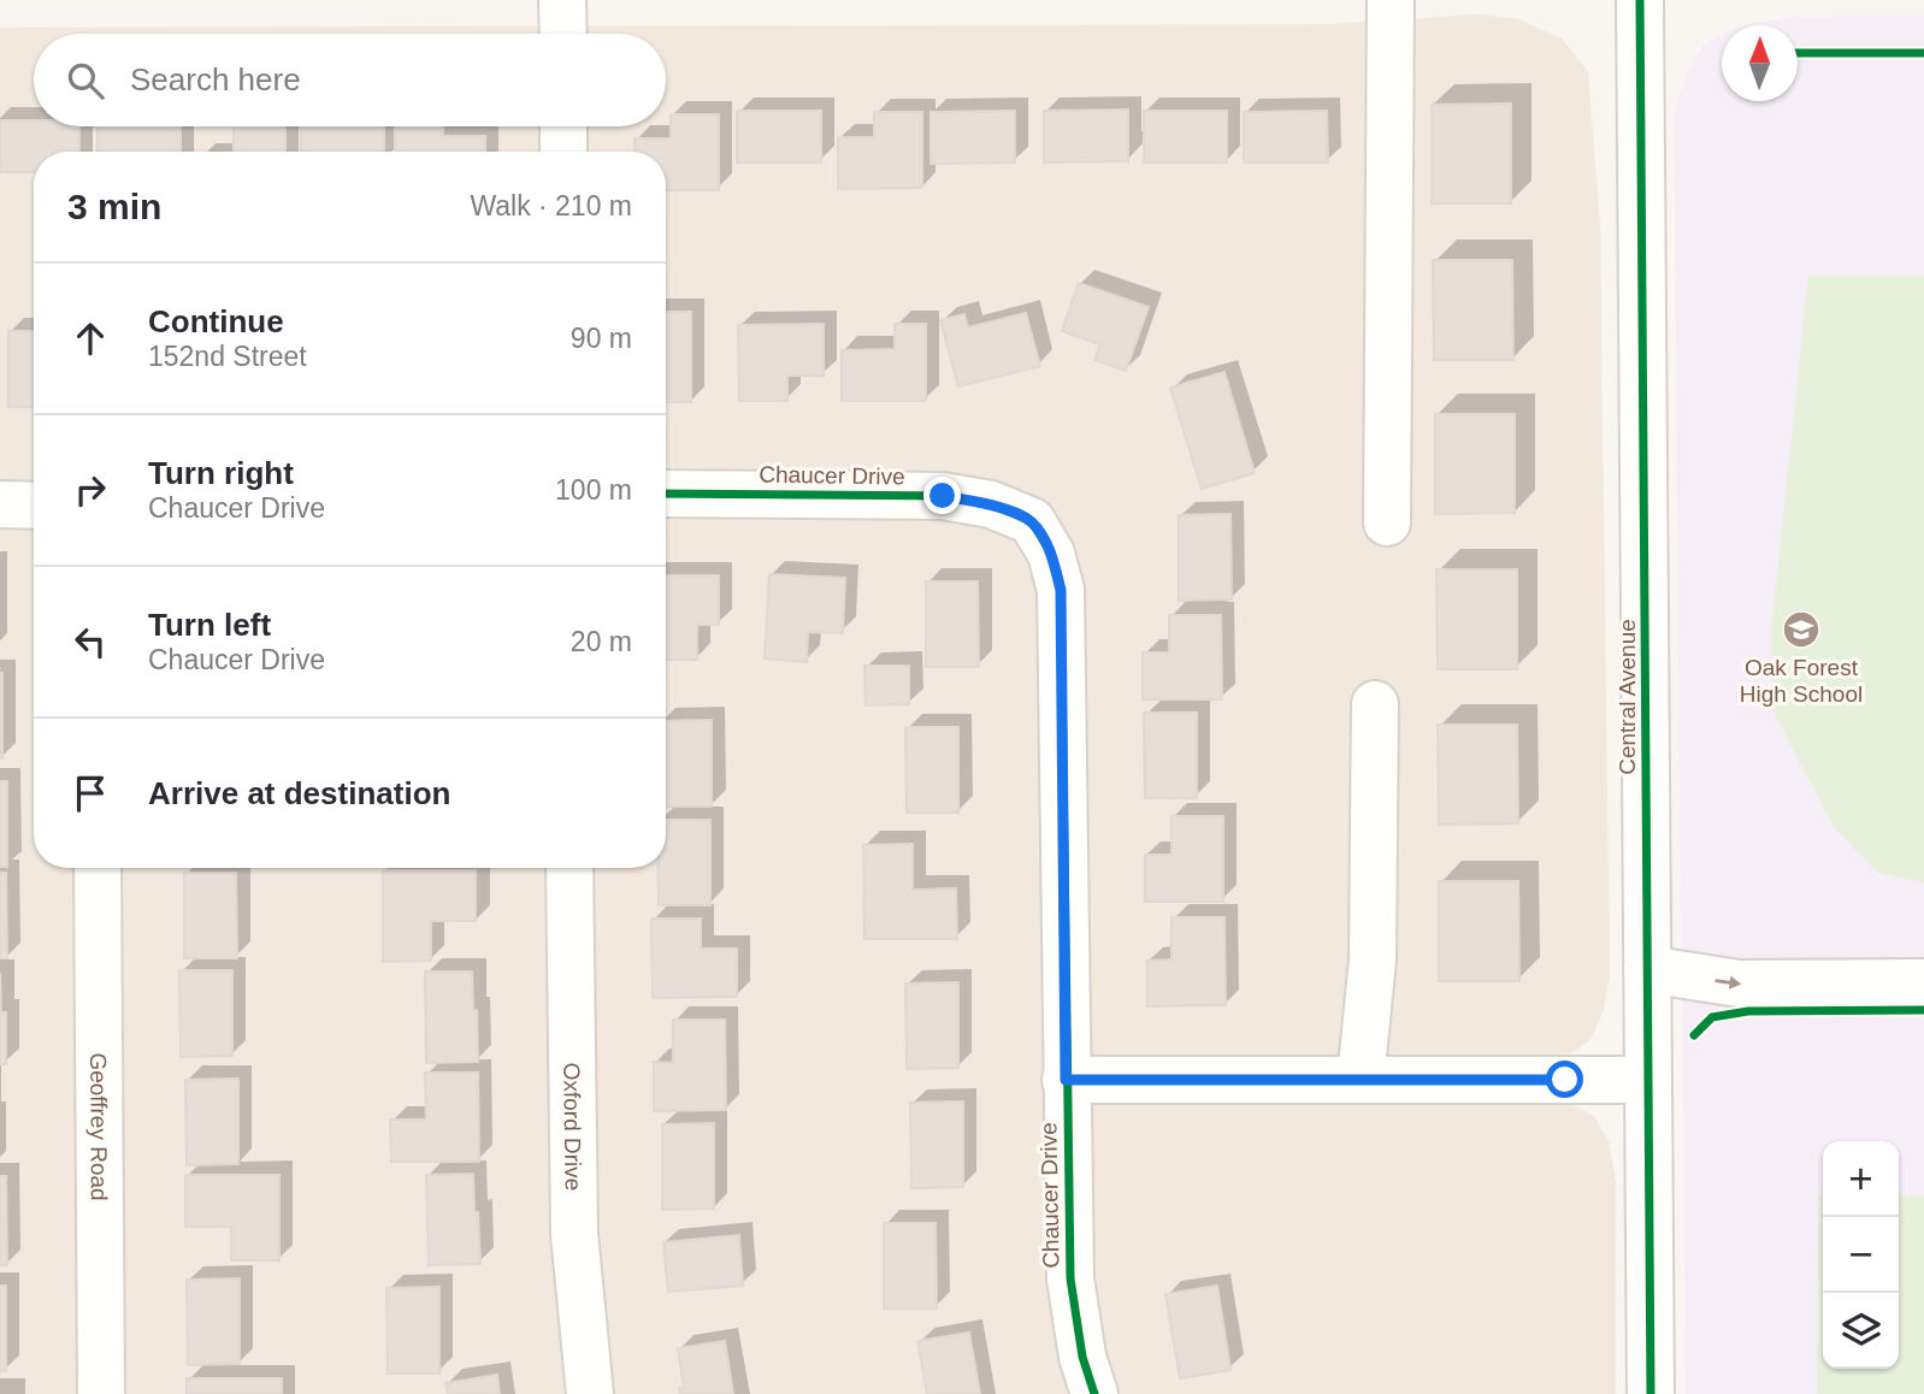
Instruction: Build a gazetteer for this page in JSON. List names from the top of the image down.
{
  "streets": {
    "street": [
      "Chaucer Drive",
      "Central Avenue",
      "Geoffrey Road",
      "Oxford Drive"
    ]
  },
  "places": {
    "school or university": ["Oak Forest High School"]
  },
  "north": "top",
  "page": {
    "search": "Search here",
    "heading": ["3 min", "Walk · 210 m"],
    "list": [
      ["Continue", "152nd Street", "90 m"],
      ["Turn right", "Chaucer Drive", "100 m"],
      ["Turn left", "Chaucer Drive", "20 m"],
      "Arrive at destination"
    ],
    "map_buttons": ["+", "−"]
  }
}
